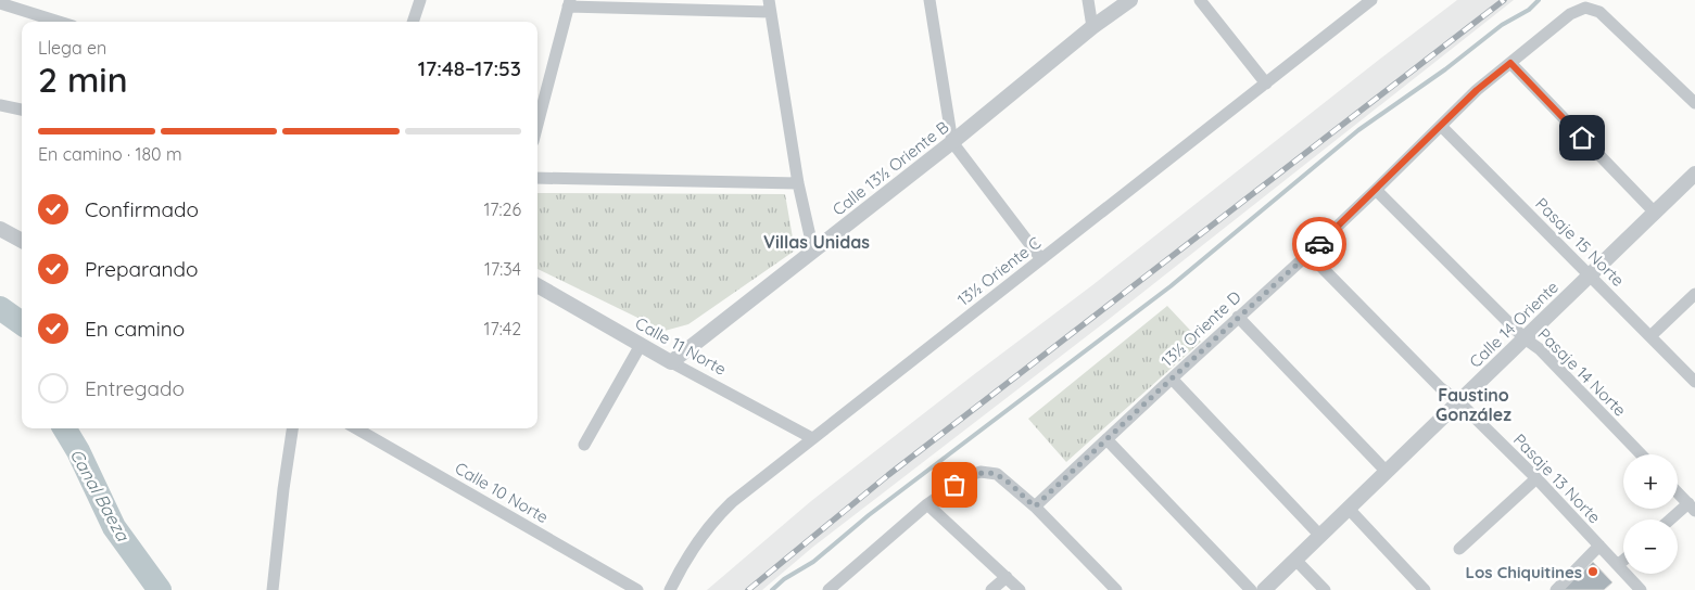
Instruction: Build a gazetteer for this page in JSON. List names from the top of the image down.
{
  "streets": {
    "street": [
      "Calle 13½ Oriente B",
      "Pasaje 15 Norte",
      "13½ Oriente C",
      "Calle 14 Oriente",
      "13½ Oriente D",
      "Calle 11 Norte",
      "Pasaje 14 Norte",
      "Pasaje 13 Norte",
      "Calle 10 Norte"
    ]
  },
  "crossings": [
    ["Calle 13½ Oriente B", "Calle 11 Norte"],
    ["Pasaje 15 Norte", "Calle 14 Oriente"],
    ["Pasaje 15 Norte", "13½ Oriente D"],
    ["13½ Oriente C", "Calle 11 Norte"],
    ["Calle 14 Oriente", "Pasaje 14 Norte"],
    ["Calle 14 Oriente", "Pasaje 13 Norte"],
    ["13½ Oriente D", "Pasaje 14 Norte"],
    ["13½ Oriente D", "Pasaje 13 Norte"]
  ],
  "districts": ["Villas Unidas", "Faustino González"],
  "water": ["Canal Baeza"],
  "places": ["Los Chiquitines"],
  "page": {
    "heading": ["2 min", "Llega en", "17:48–17:53"],
    "bar": "En camino · 180 m",
    "list": [
      ["Confirmado", "17:26"],
      ["Preparando", "17:34"],
      ["En camino", "17:42"],
      "Entregado"
    ],
    "map_buttons": ["+", "−"]
  }
}
